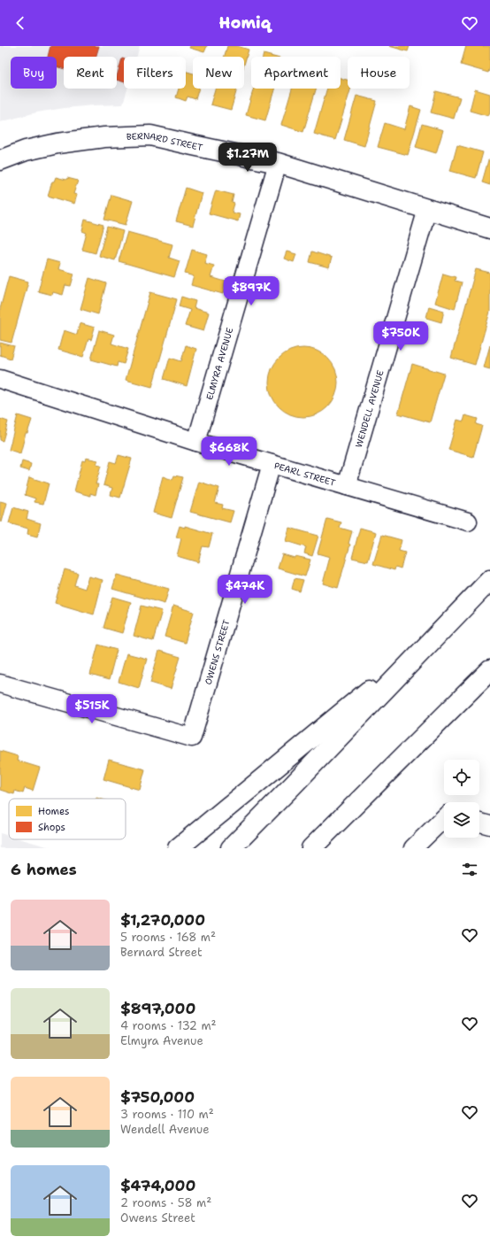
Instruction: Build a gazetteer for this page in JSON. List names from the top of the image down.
{
  "streets": {
    "main road": ["BERNARD STREET"],
    "street": [
      "ELMYRA AVENUE",
      "WENDELL AVENUE",
      "PEARL STREET",
      "OWENS STREET"
    ]
  },
  "crossings": [
    ["BERNARD STREET", "ELMYRA AVENUE"],
    ["BERNARD STREET", "WENDELL AVENUE"],
    ["ELMYRA AVENUE", "PEARL STREET"],
    ["WENDELL AVENUE", "PEARL STREET"],
    ["PEARL STREET", "OWENS STREET"]
  ],
  "legend": ["Homes", "Shops"],
  "page": {
    "header": "Homiq",
    "chip": [
      "Buy",
      "Rent",
      "Filters",
      "New",
      "Apartment",
      "House"
    ],
    "price": [
      "$1.27M",
      "$897K",
      "$750K",
      "$668K",
      "$474K",
      "$515K"
    ],
    "heading": "6 homes",
    "list": [
      {
        "name": "$1,270,000",
        "note": "5 rooms · 168 m² · Bernard Street"
      },
      {
        "name": "$897,000",
        "note": "4 rooms · 132 m² · Elmyra Avenue"
      },
      {
        "name": "$750,000",
        "note": "3 rooms · 110 m² · Wendell Avenue"
      },
      {
        "name": "$474,000",
        "note": "2 rooms · 58 m² · Owens Street"
      }
    ]
  }
}
